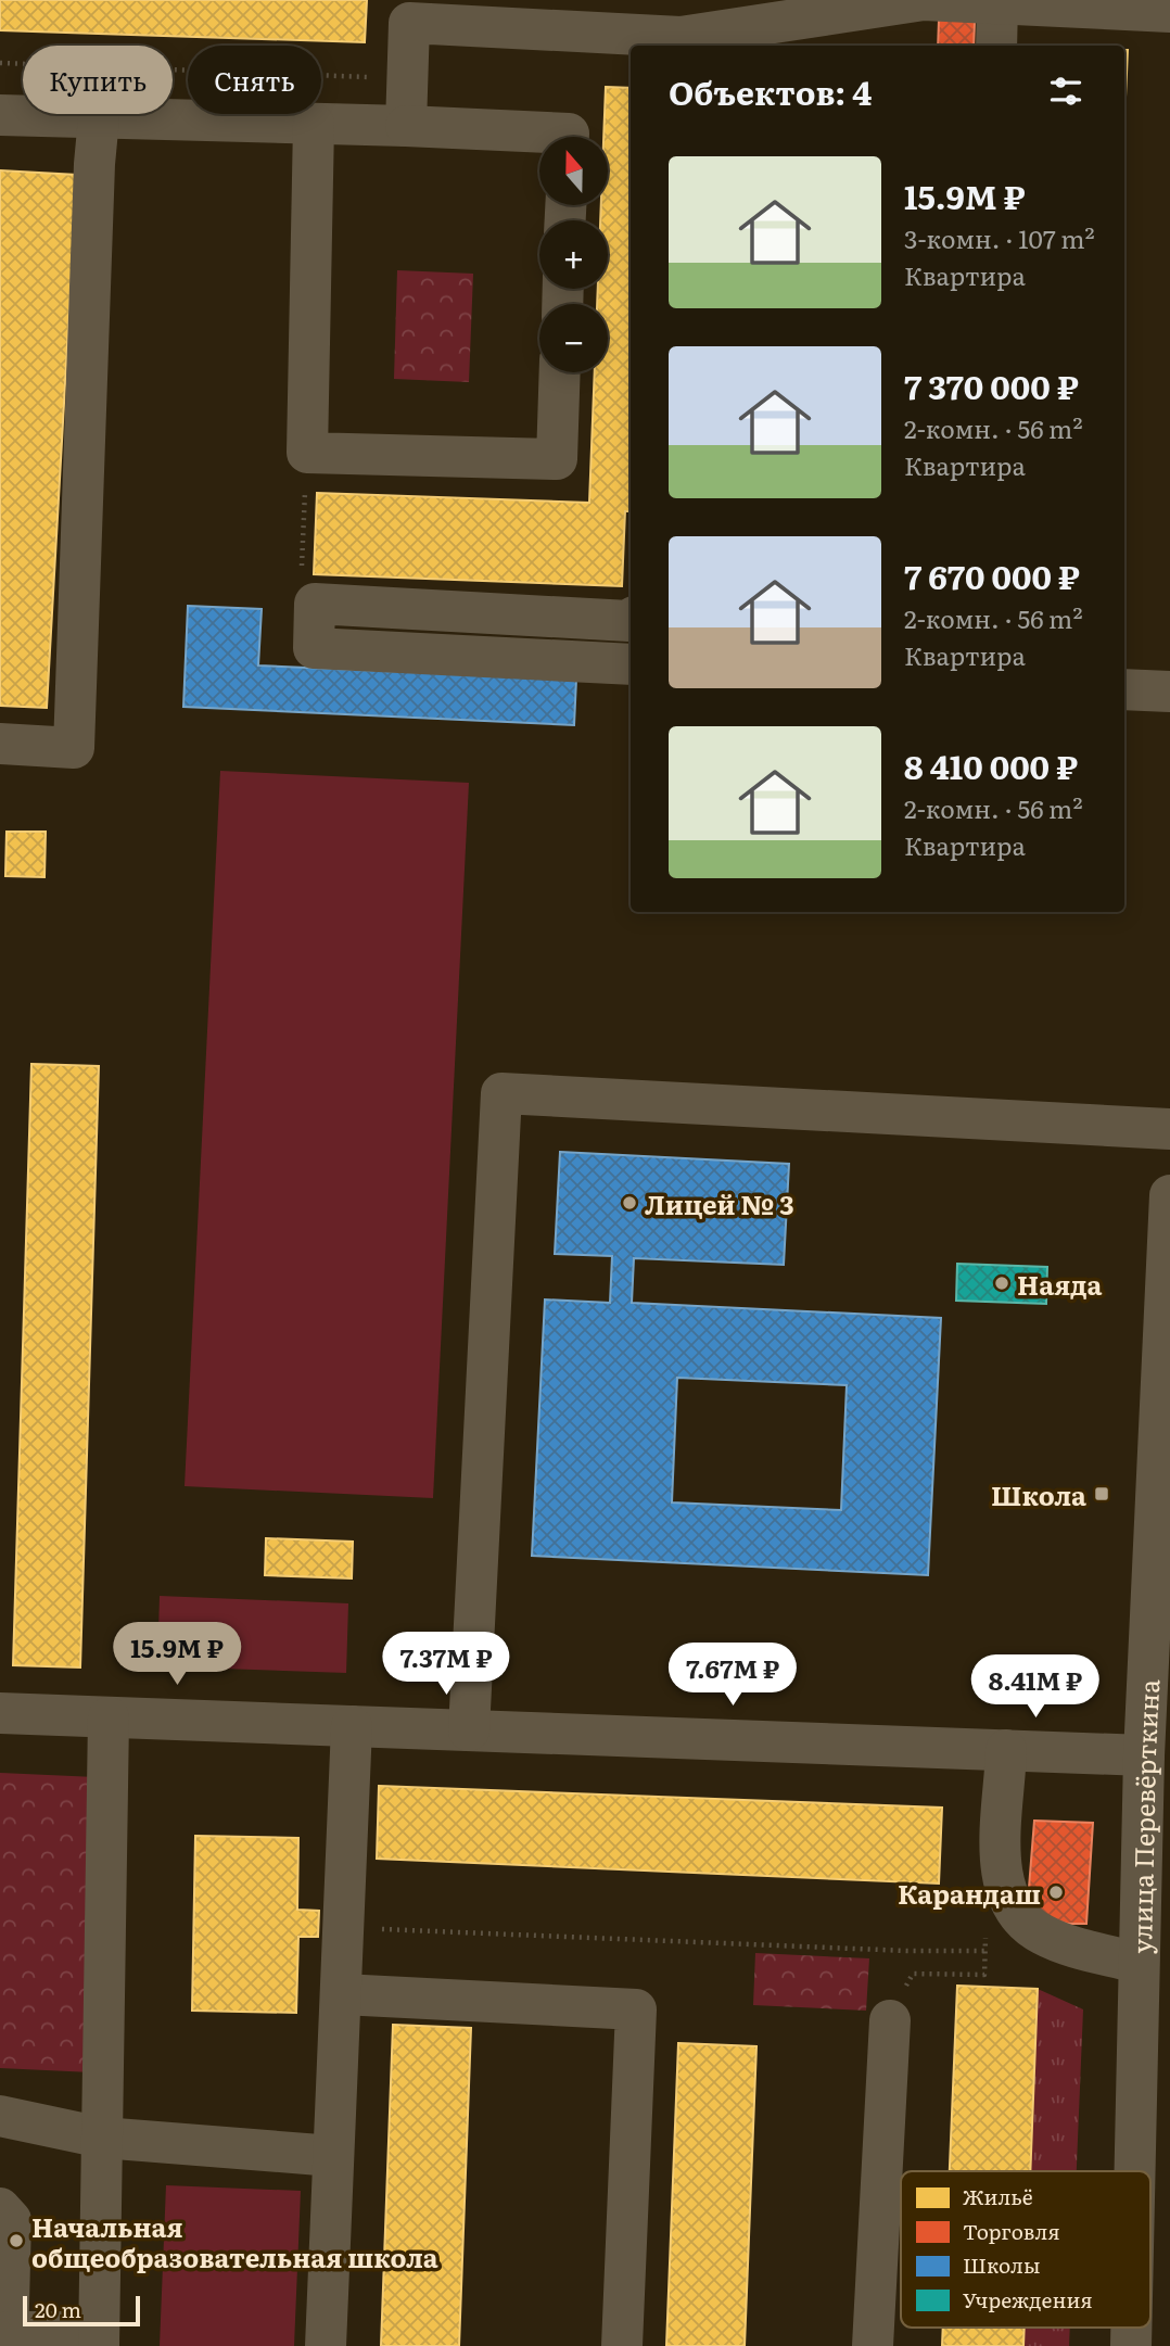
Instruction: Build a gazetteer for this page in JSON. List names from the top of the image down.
{
  "streets": {
    "street": ["улица Перевёрткина"]
  },
  "places": {
    "other": [
      "Лицей № 3",
      "Наяда",
      "Карандаш",
      "Начальная общеобразовательная школа"
    ],
    "transit": ["Школа"]
  },
  "legend": [
    "Жильё",
    "Торговля",
    "Школы",
    "Учреждения"
  ],
  "scale_bar": "20 m",
  "north": "top",
  "page": {
    "chip": ["Купить", "Снять"],
    "heading": "Объектов: 4",
    "map_buttons": ["+", "−"],
    "list": [
      {
        "name": "15.9M ₽",
        "note": "3-комн. · 107 m² · Квартира"
      },
      {
        "name": "7 370 000 ₽",
        "note": "2-комн. · 56 m² · Квартира"
      },
      {
        "name": "7 670 000 ₽",
        "note": "2-комн. · 56 m² · Квартира"
      },
      {
        "name": "8 410 000 ₽",
        "note": "2-комн. · 56 m² · Квартира"
      }
    ],
    "price": [
      "15.9M ₽",
      "7.37M ₽",
      "7.67M ₽",
      "8.41M ₽"
    ],
    "scale": "20 m"
  }
}
